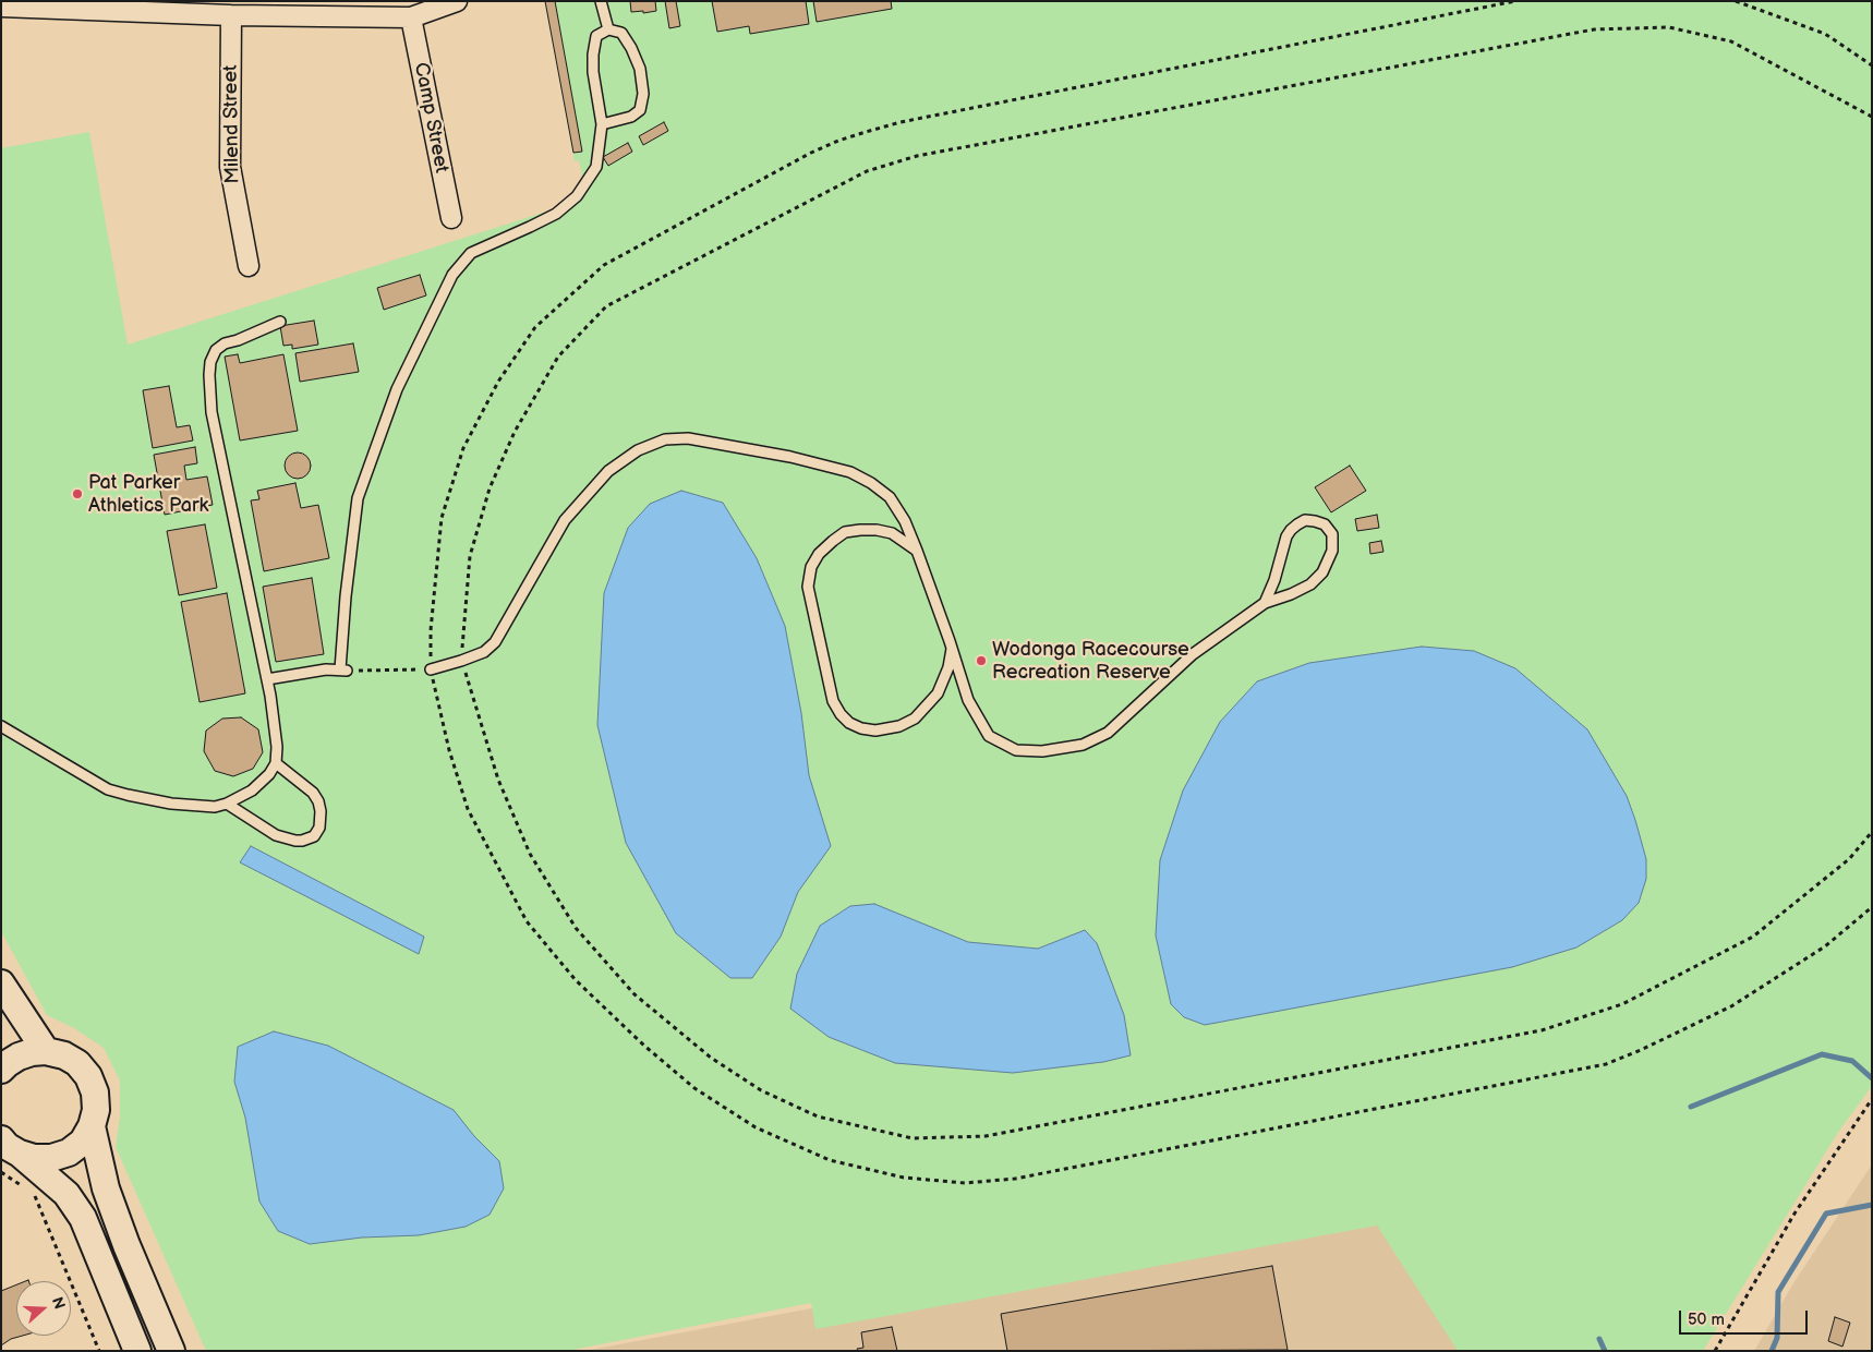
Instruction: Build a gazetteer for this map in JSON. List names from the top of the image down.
{
  "streets": {
    "street": ["Camp Street", "Milend Street"]
  },
  "places": ["Pat Parker Athletics Park", "Wodonga Racecourse Recreation Reserve"],
  "scale_bar": "50 m",
  "north": "right"
}
